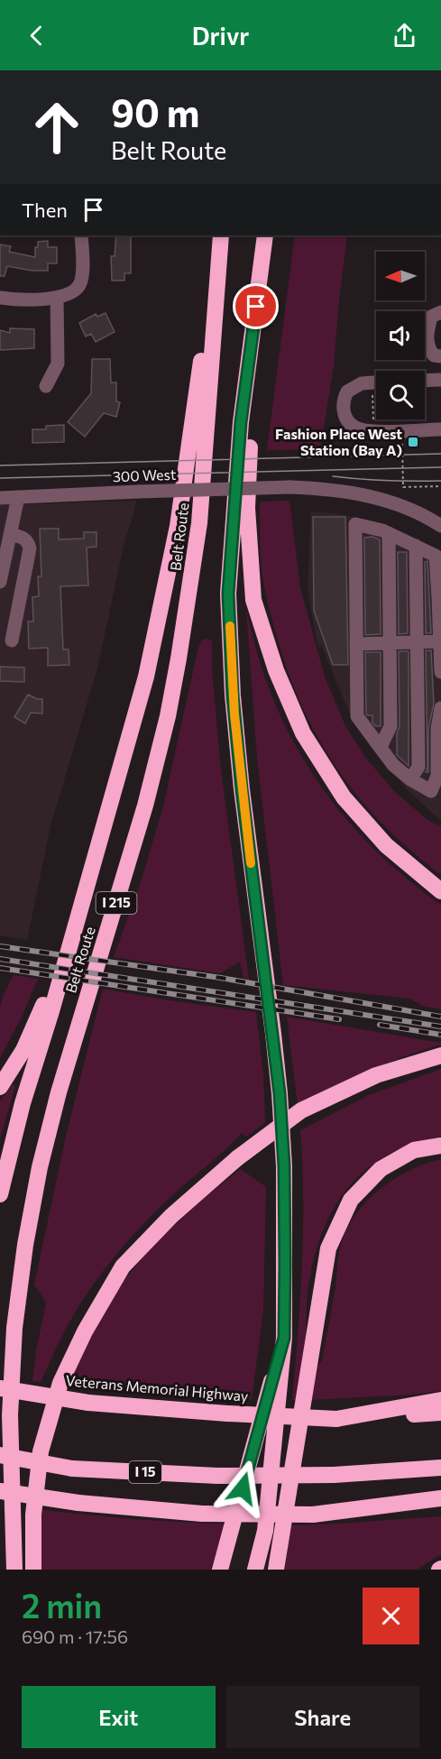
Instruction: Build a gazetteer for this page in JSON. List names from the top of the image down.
{
  "streets": {
    "highway": [
      "Belt Route",
      "I 215",
      "Veterans Memorial Highway",
      "I 15"
    ],
    "street": ["300 West"]
  },
  "places": {
    "transit": ["Fashion Place West Station (Bay A)"]
  },
  "north": "left",
  "page": {
    "header": "Drivr",
    "turn": ["90 m", "Belt Route"],
    "then": "Then",
    "heading": ["2 min", "690 m · 17:56"],
    "buttons": ["Exit", "Share"]
  }
}
